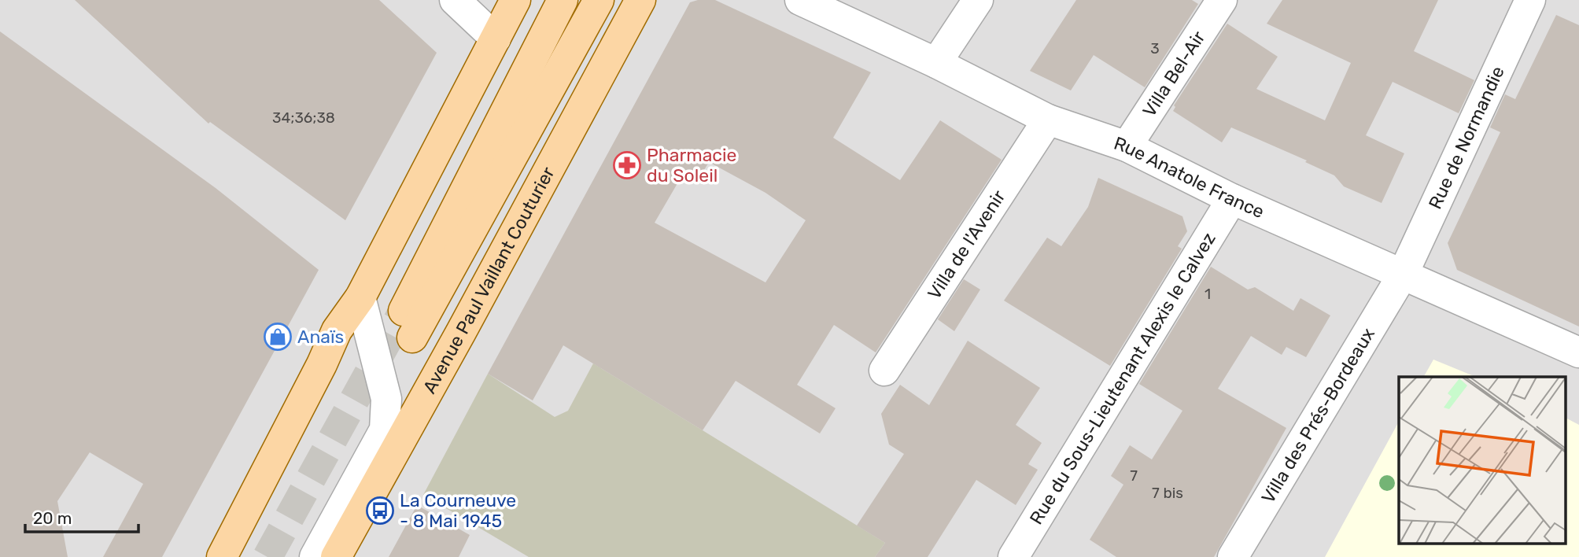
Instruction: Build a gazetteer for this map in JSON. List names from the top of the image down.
{
  "streets": {
    "main road": ["Avenue Paul Vaillant Couturier"],
    "street": [
      "Villa Bel-Air",
      "Rue de Normandie",
      "Rue Anatole France",
      "Villa de l'Avenir",
      "Rue du Sous-Lieutenant Alexis le Calvez",
      "Villa des Prés-Bordeaux"
    ]
  },
  "crossings": [
    ["Villa Bel-Air", "Rue Anatole France"],
    ["Rue de Normandie", "Rue Anatole France"],
    ["Rue de Normandie", "Villa des Prés-Bordeaux"],
    ["Rue Anatole France", "Villa de l'Avenir"],
    ["Rue Anatole France", "Rue du Sous-Lieutenant Alexis le Calvez"],
    ["Rue Anatole France", "Villa des Prés-Bordeaux"]
  ],
  "places": {
    "pharmacy": ["Pharmacie du Soleil"],
    "shop": ["Anaïs"],
    "bus stop": ["La Courneuve - 8 Mai 1945"]
  },
  "house_numbers": [
    "3",
    "34;36;38",
    "1",
    "7",
    "7 bis"
  ],
  "scale_bar": "20 m"
}
